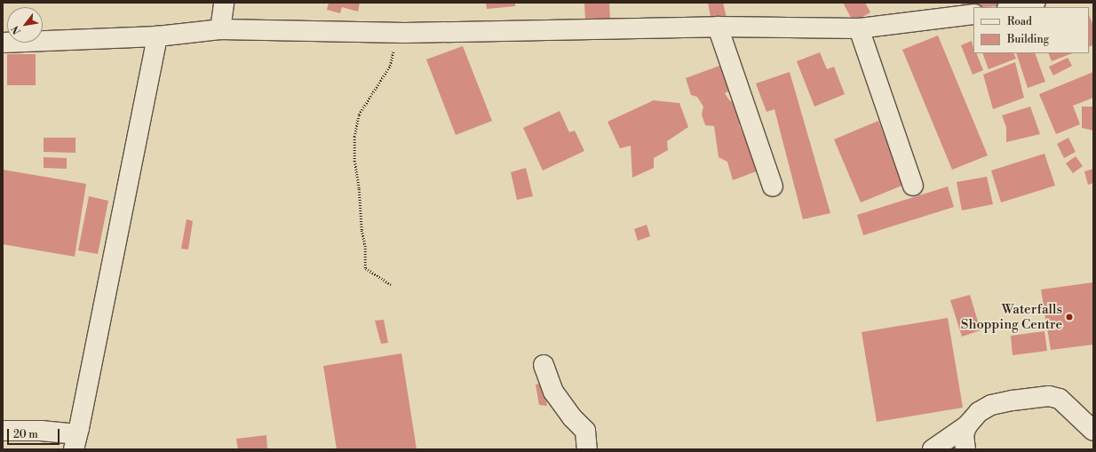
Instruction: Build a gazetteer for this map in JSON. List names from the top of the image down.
{
  "places": ["Waterfalls Shopping Centre"],
  "legend": ["Road", "Building"],
  "scale_bar": "20 m",
  "north": "bottom left"
}
